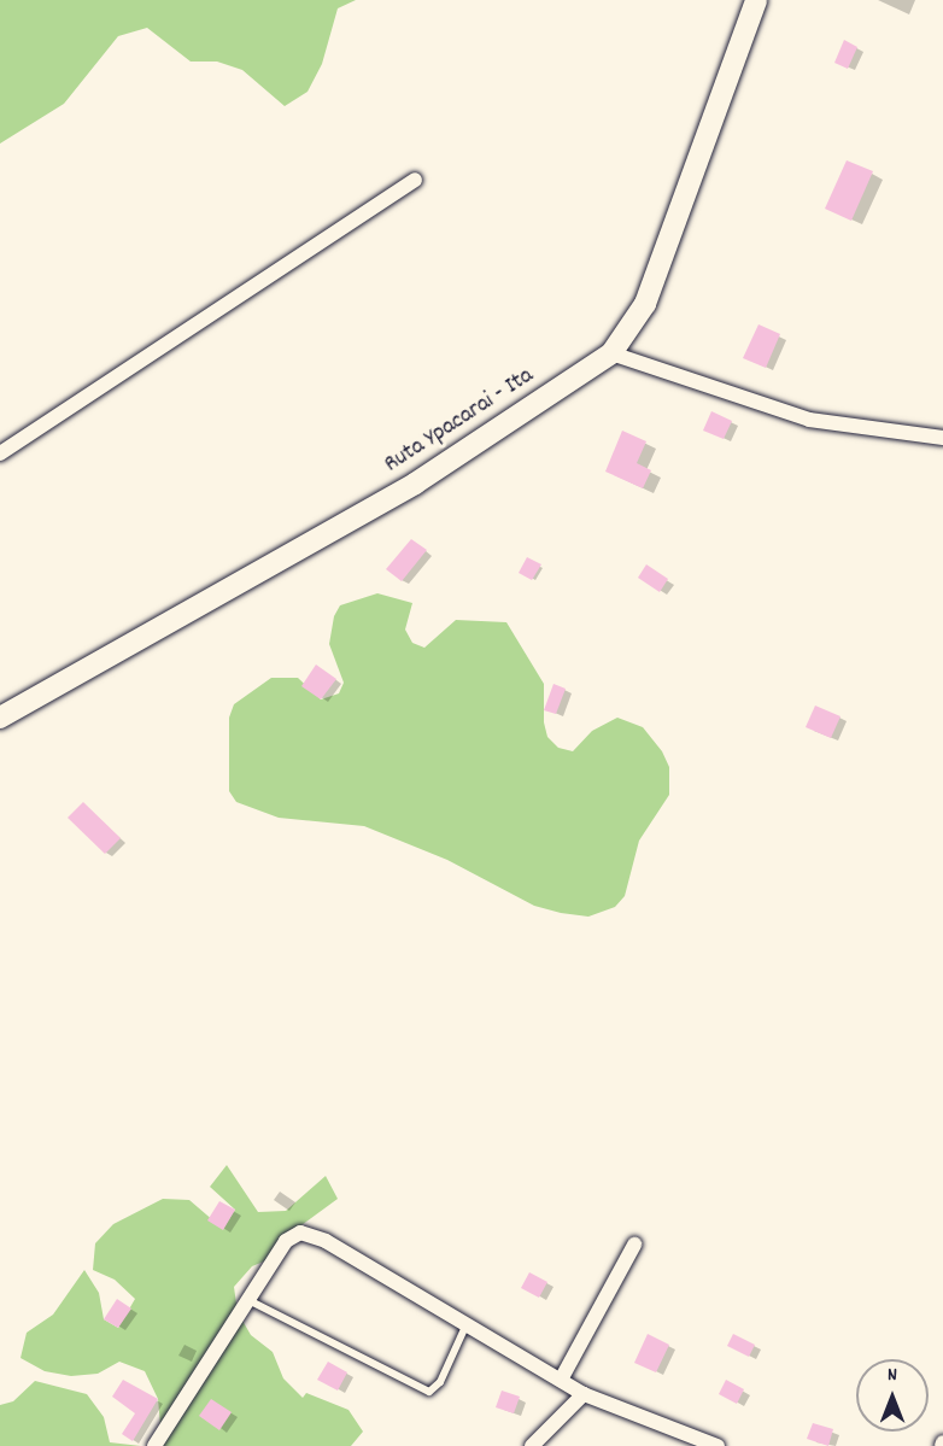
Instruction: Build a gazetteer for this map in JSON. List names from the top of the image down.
{
  "streets": {
    "street": ["Ruta Ypacarai - Ita"]
  },
  "north": "top"
}
